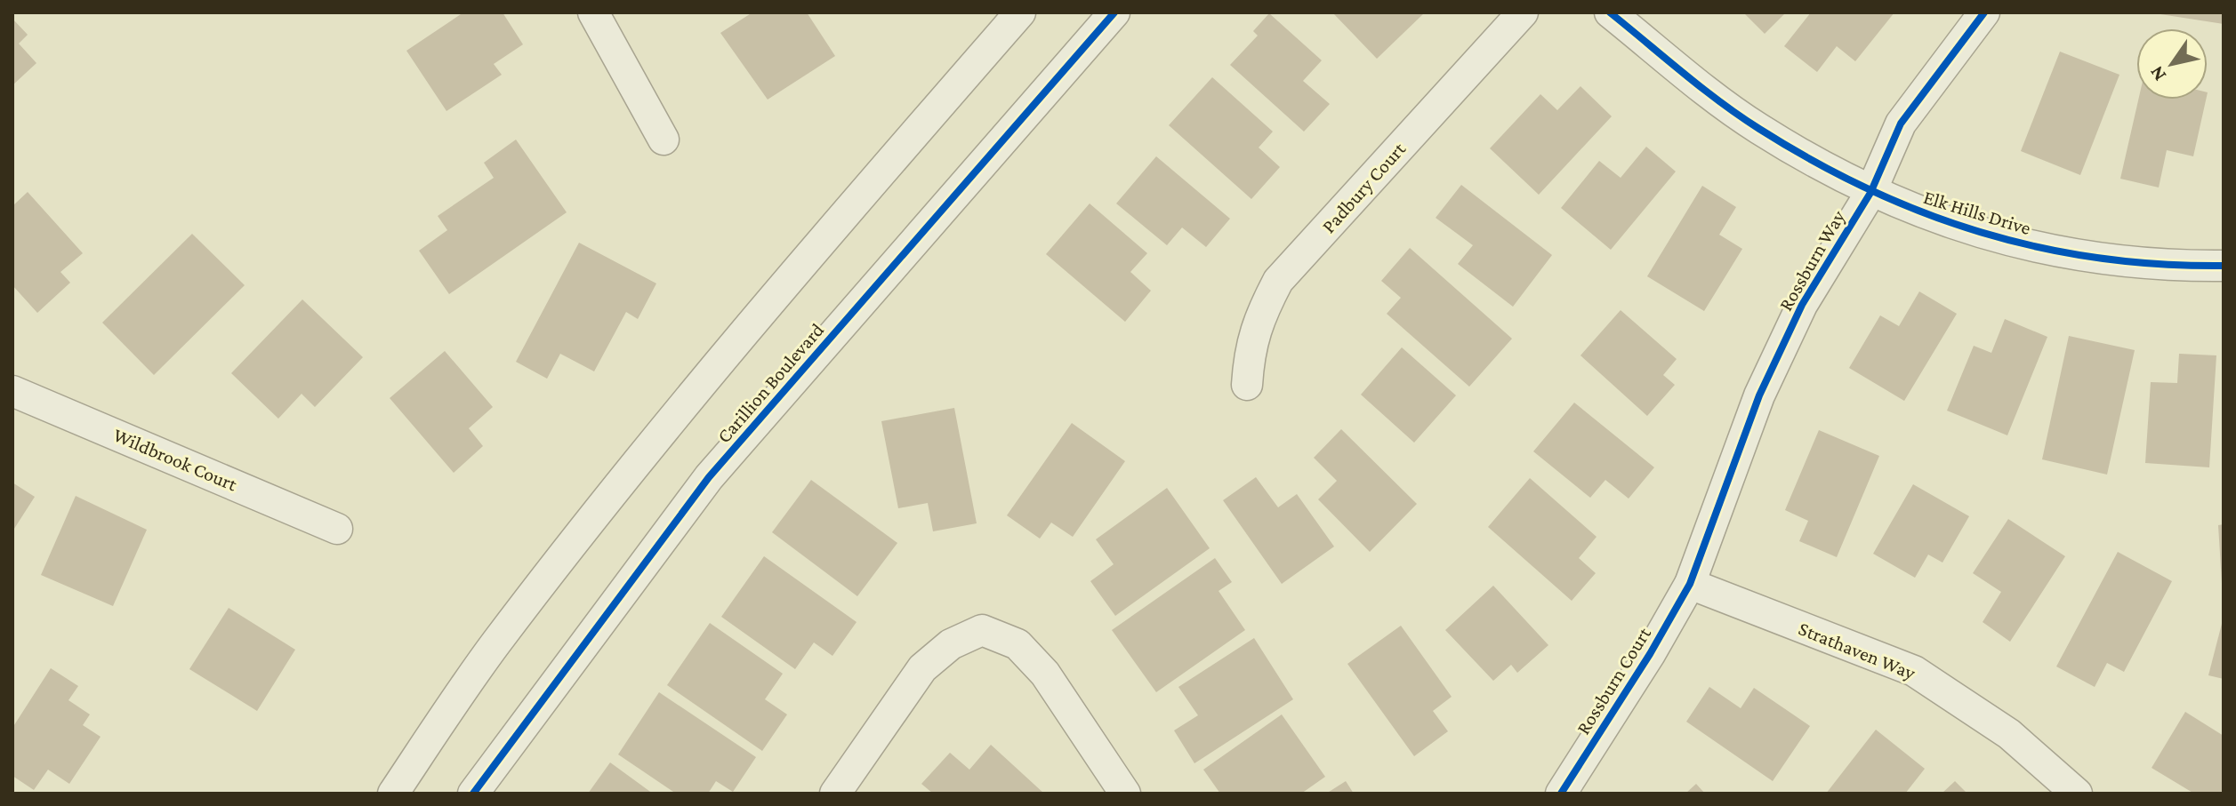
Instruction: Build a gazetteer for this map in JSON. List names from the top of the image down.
{
  "streets": {
    "street": [
      "Padbury Court",
      "Elk Hills Drive",
      "Rossburn Way",
      "Carillion Boulevard",
      "Wildbrook Court",
      "Strathaven Way",
      "Rossburn Court"
    ]
  },
  "crossings": [
    ["Elk Hills Drive", "Rossburn Way"],
    ["Rossburn Way", "Strathaven Way"],
    ["Rossburn Way", "Rossburn Court"],
    ["Strathaven Way", "Rossburn Court"]
  ],
  "north": "bottom left"
}
